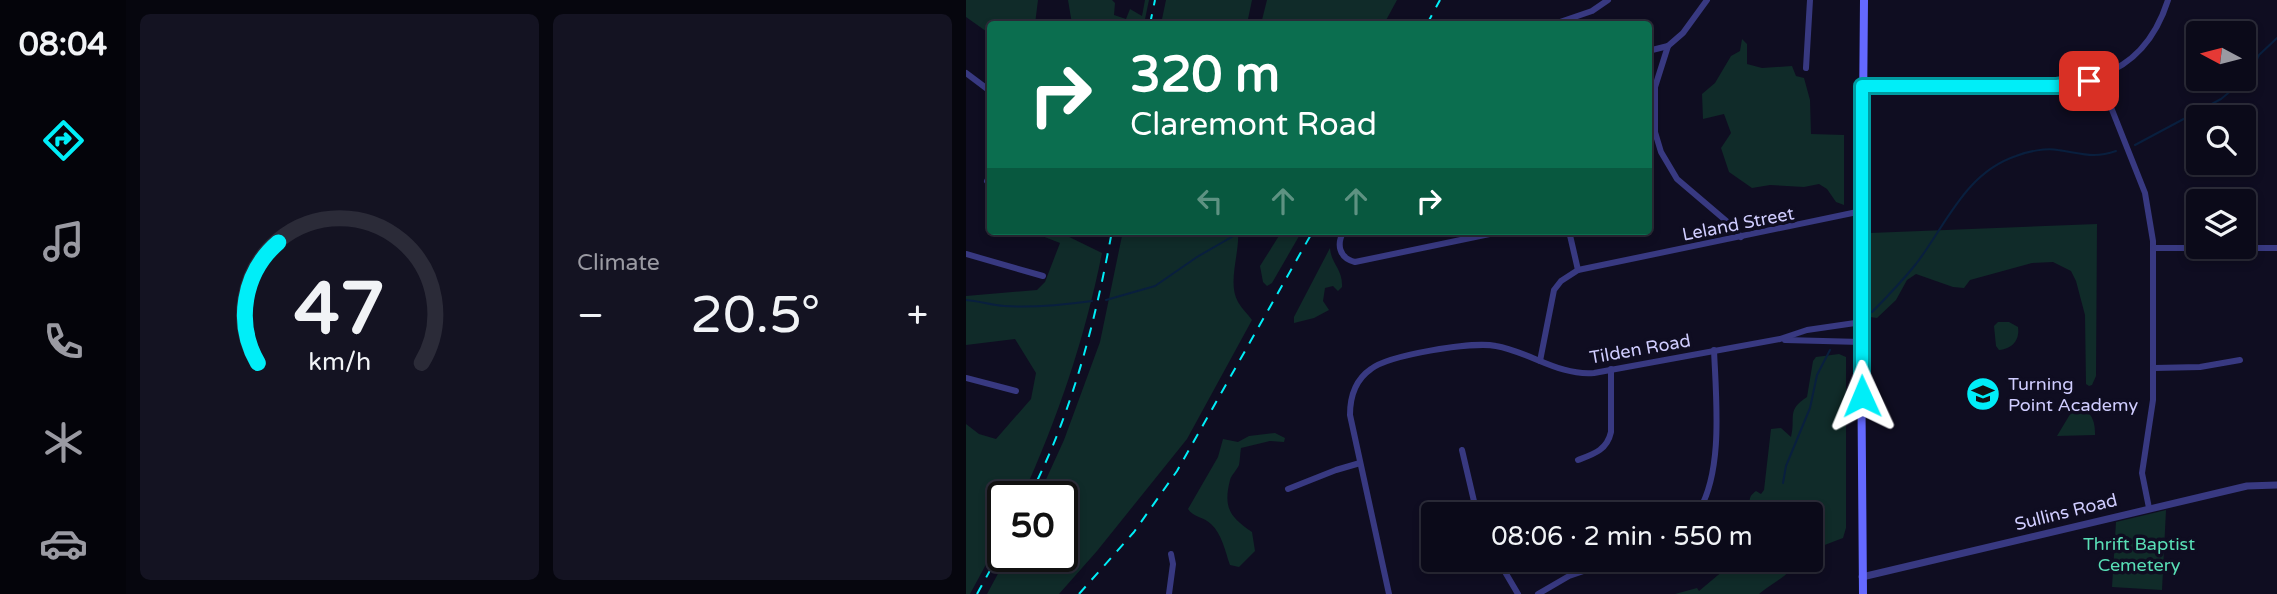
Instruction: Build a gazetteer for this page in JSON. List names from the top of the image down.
{
  "streets": {
    "street": ["Leland Street", "Tilden Road", "Sullins Road"]
  },
  "parks": ["Thrift Baptist Cemetery"],
  "places": {
    "school or university": ["Turning Point Academy"]
  },
  "north": "left",
  "page": {
    "tabs": "08:04",
    "tile": "Climate",
    "turn": ["320 m", "Claremont Road"],
    "heat": ["−", "20.5°", "+"],
    "limit": "50",
    "trip": "08:06 · 2 min · 550 m",
    "gauge": ["47", "km/h"]
  }
}
